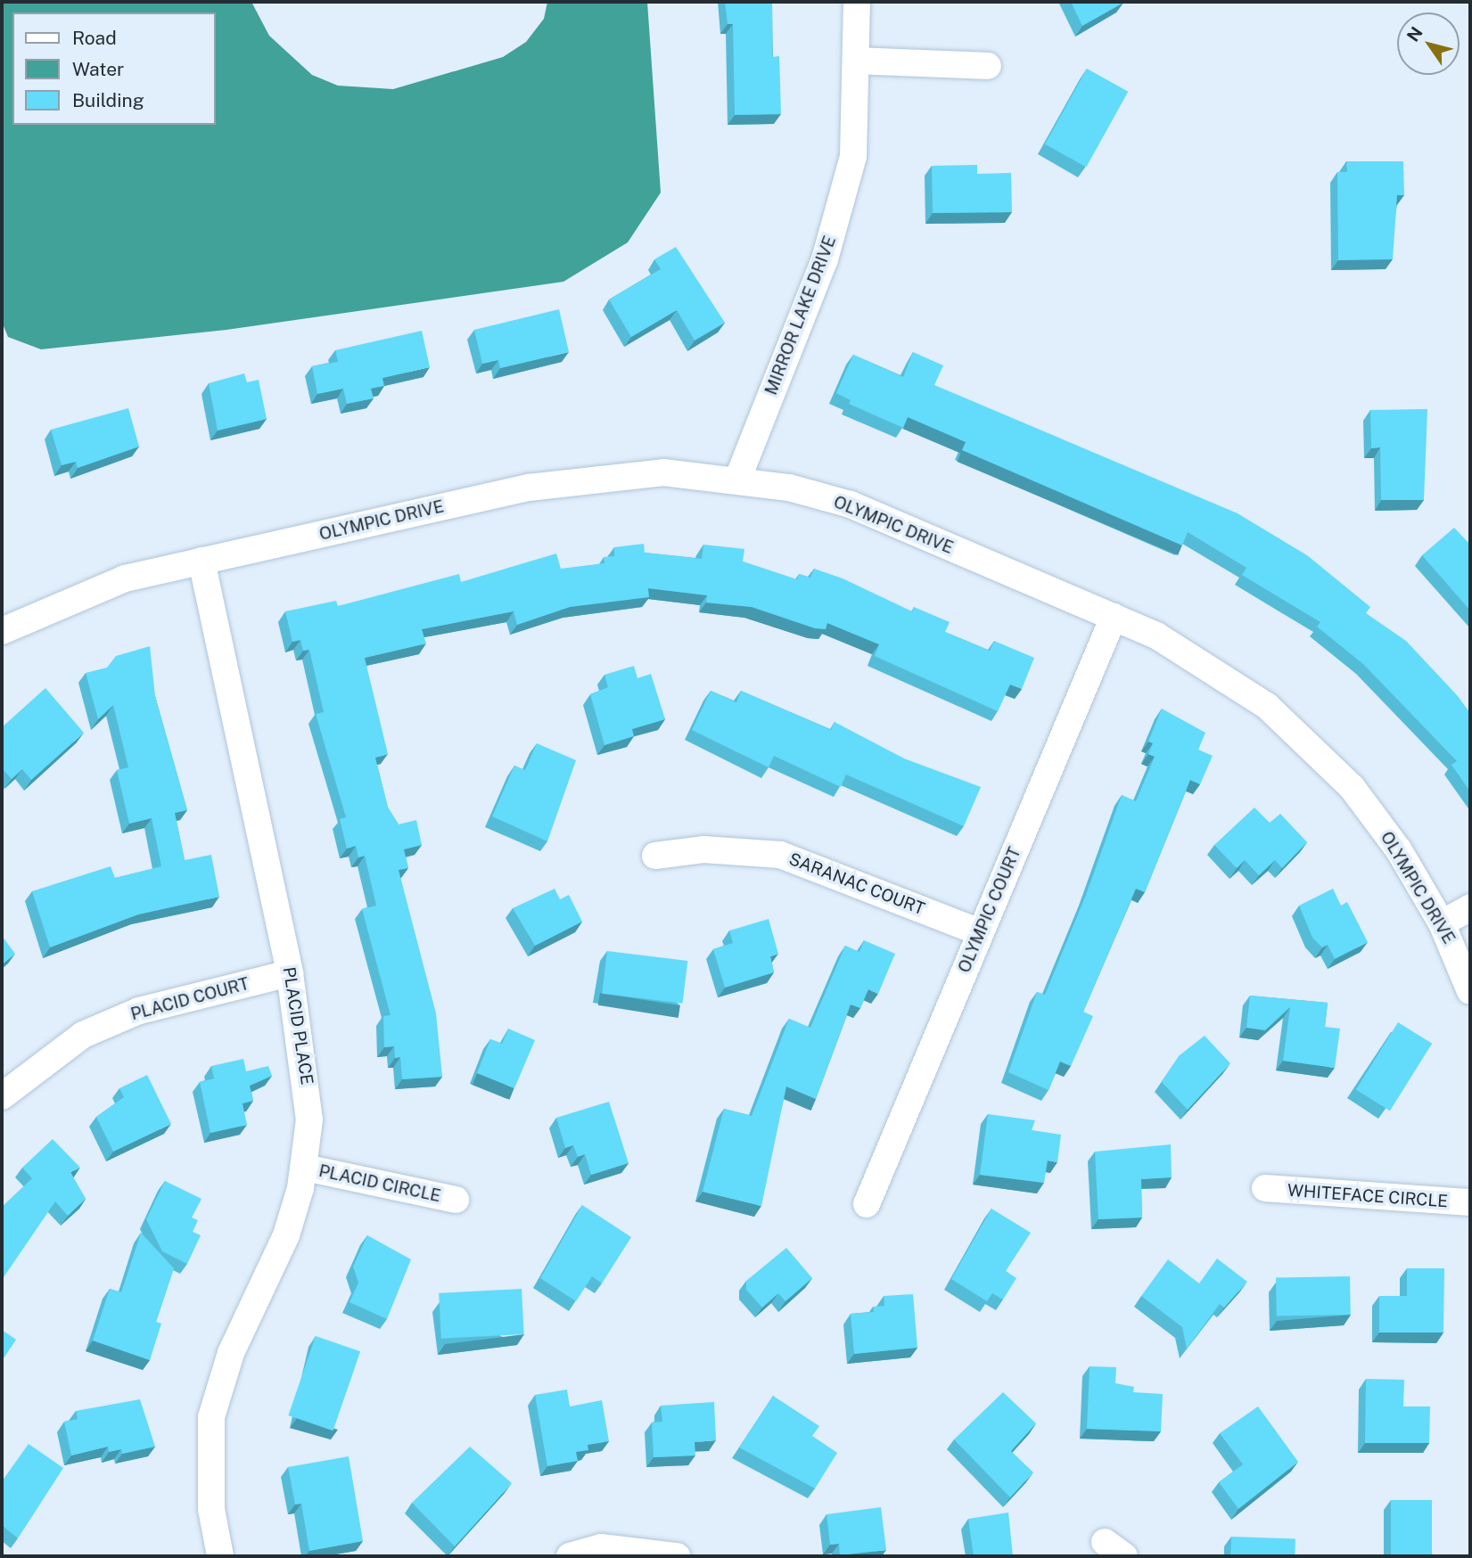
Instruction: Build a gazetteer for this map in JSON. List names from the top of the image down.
{
  "streets": {
    "street": [
      "MIRROR LAKE DRIVE",
      "OLYMPIC DRIVE",
      "SARANAC COURT",
      "OLYMPIC COURT",
      "PLACID COURT",
      "PLACID PLACE",
      "PLACID CIRCLE",
      "WHITEFACE CIRCLE"
    ]
  },
  "crossings": [
    ["MIRROR LAKE DRIVE", "OLYMPIC DRIVE"],
    ["OLYMPIC DRIVE", "OLYMPIC COURT"],
    ["OLYMPIC DRIVE", "PLACID PLACE"],
    ["SARANAC COURT", "OLYMPIC COURT"],
    ["PLACID COURT", "PLACID PLACE"],
    ["PLACID PLACE", "PLACID CIRCLE"]
  ],
  "legend": ["Road", "Water", "Building"],
  "north": "top left"
}
